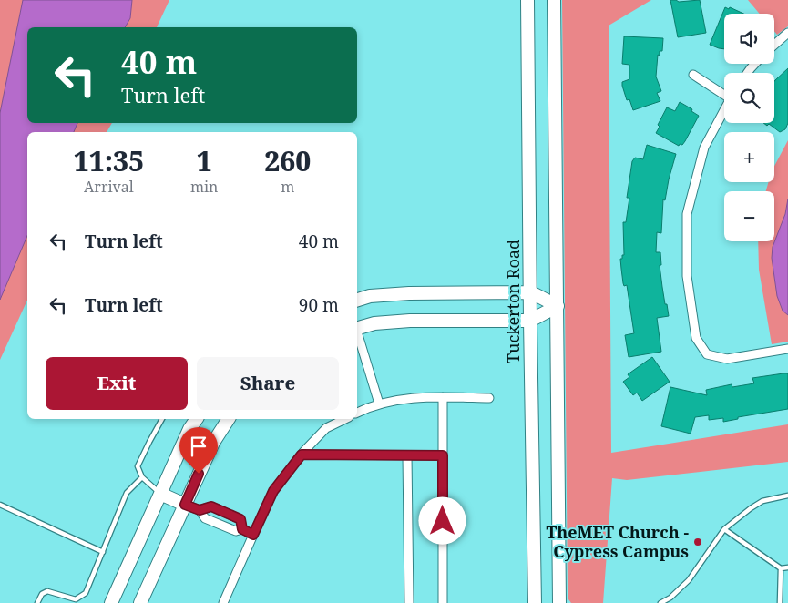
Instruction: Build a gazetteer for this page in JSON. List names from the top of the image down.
{
  "streets": {
    "main road": ["Tuckerton Road"]
  },
  "places": ["TheMET Church - Cypress Campus"],
  "page": {
    "map_buttons": ["+", "−"],
    "turn": ["40 m", "Turn left"],
    "eta": [
      "11:35",
      "Arrival",
      "1",
      "min",
      "260",
      "m"
    ],
    "list": [
      {
        "name": "Turn left",
        "value": "40 m"
      },
      {
        "name": "Turn left",
        "value": "90 m"
      }
    ],
    "buttons": ["Exit", "Share"]
  }
}
